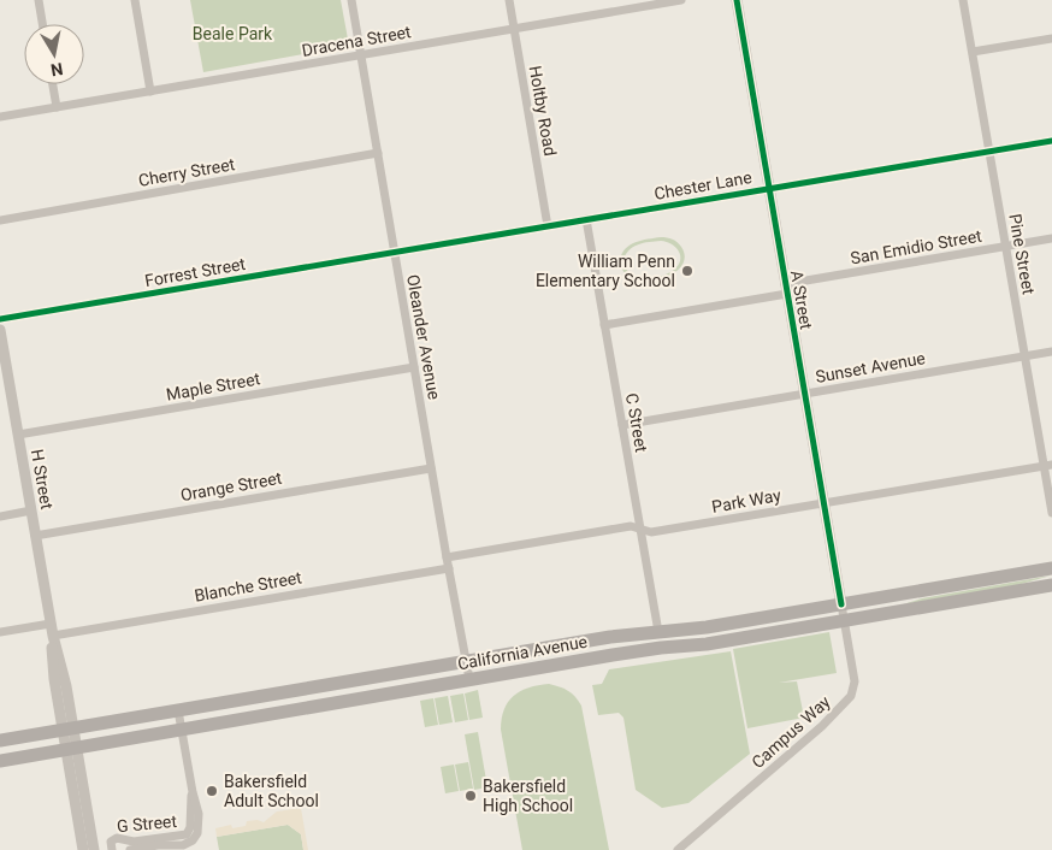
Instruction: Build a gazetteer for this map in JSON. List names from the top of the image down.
{
  "streets": {
    "main road": ["California Avenue"],
    "street": [
      "Dracena Street",
      "Holtby Road",
      "Cherry Street",
      "Chester Lane",
      "San Emidio Street",
      "Pine Street",
      "Forrest Street",
      "A Street",
      "Oleander Avenue",
      "Sunset Avenue",
      "Maple Street",
      "C Street",
      "H Street",
      "Orange Street",
      "Park Way",
      "Blanche Street",
      "Campus Way",
      "G Street"
    ]
  },
  "crossings": [
    ["Dracena Street", "Holtby Road"],
    ["Dracena Street", "Oleander Avenue"],
    ["Holtby Road", "Chester Lane"],
    ["Cherry Street", "Oleander Avenue"],
    ["Chester Lane", "Pine Street"],
    ["Chester Lane", "Forrest Street"],
    ["Chester Lane", "A Street"],
    ["Chester Lane", "Oleander Avenue"],
    ["Chester Lane", "C Street"],
    ["San Emidio Street", "Pine Street"],
    ["San Emidio Street", "A Street"],
    ["San Emidio Street", "C Street"],
    ["Pine Street", "Sunset Avenue"],
    ["Pine Street", "Park Way"],
    ["Forrest Street", "Oleander Avenue"],
    ["A Street", "Sunset Avenue"],
    ["A Street", "Park Way"],
    ["A Street", "California Avenue"],
    ["A Street", "Campus Way"],
    ["Oleander Avenue", "Maple Street"],
    ["Oleander Avenue", "Orange Street"],
    ["Oleander Avenue", "Park Way"],
    ["Oleander Avenue", "Blanche Street"],
    ["Oleander Avenue", "California Avenue"],
    ["Sunset Avenue", "C Street"],
    ["Maple Street", "H Street"],
    ["C Street", "Park Way"],
    ["C Street", "California Avenue"],
    ["H Street", "Orange Street"],
    ["H Street", "Blanche Street"],
    ["H Street", "California Avenue"],
    ["California Avenue", "Campus Way"],
    ["California Avenue", "G Street"]
  ],
  "parks": ["Beale Park"],
  "places": ["William Penn Elementary School", "Bakersfield Adult School", "Bakersfield High School"],
  "north": "bottom"
}
